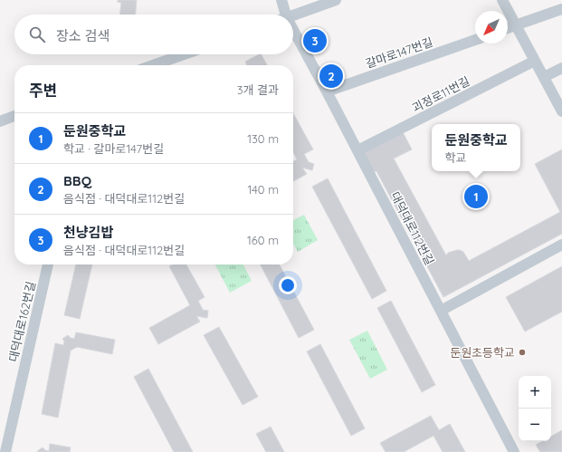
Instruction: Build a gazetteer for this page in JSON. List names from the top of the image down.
{
  "streets": {
    "street": [
      "갈마로147번길",
      "괴정로11번길",
      "대덕대로112번길",
      "대덕대로162번길"
    ]
  },
  "crossings": [
    ["갈마로147번길", "대덕대로112번길"],
    ["괴정로11번길", "대덕대로112번길"]
  ],
  "places": ["둔원초등학교"],
  "north": "bottom left",
  "page": {
    "search": "장소 검색",
    "pins": ["3", "2", "1"],
    "heading": ["주변", "3개 결과"],
    "list": [
      {
        "mark": "1",
        "name": "둔원중학교",
        "note": "학교 · 갈마로147번길",
        "value": "130 m"
      },
      {
        "mark": "2",
        "name": "BBQ",
        "note": "음식점 · 대덕대로112번길",
        "value": "140 m"
      },
      {
        "mark": "3",
        "name": "천냥김밥",
        "note": "음식점 · 대덕대로112번길",
        "value": "160 m"
      }
    ],
    "popup": ["둔원중학교", "학교"],
    "map_buttons": ["+", "−"]
  }
}
